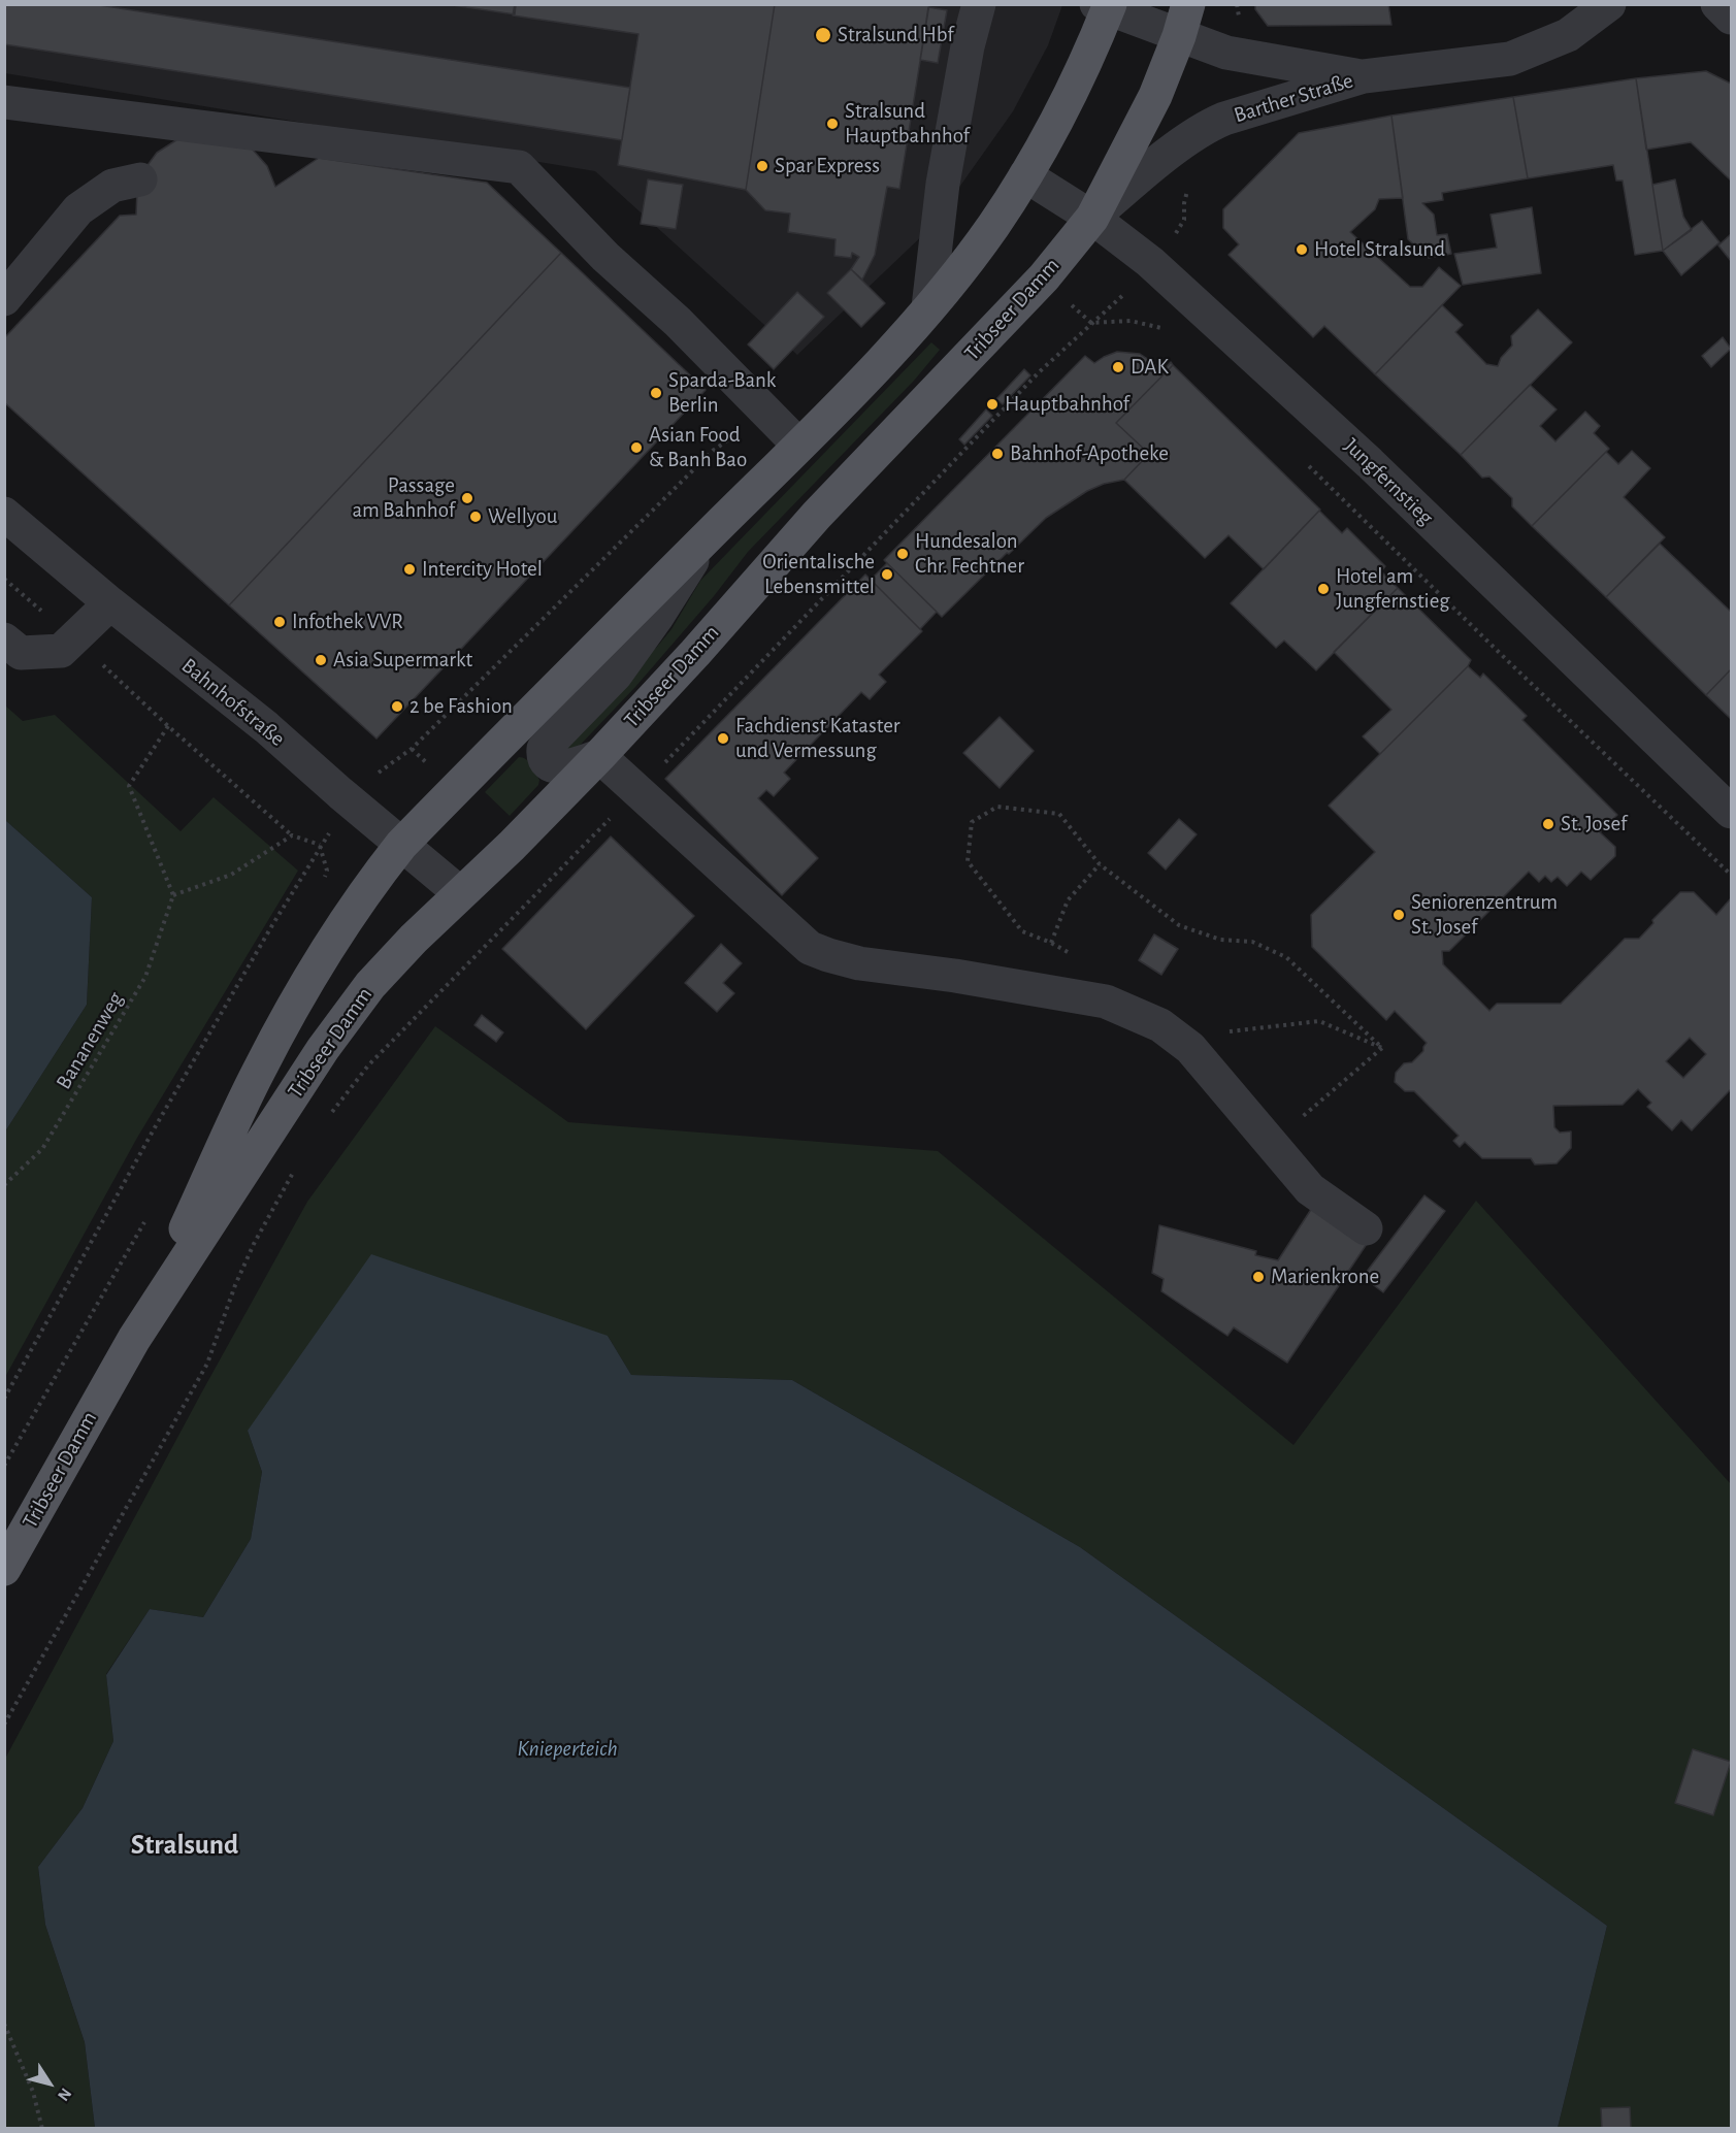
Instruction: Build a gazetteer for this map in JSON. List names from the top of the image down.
{
  "streets": {
    "main road": ["Tribseer Damm"],
    "street": ["Barther Straße", "Jungfernstieg", "Bahnhofstraße"],
    "path": ["Bananenweg"]
  },
  "crossings": [
    ["Barther Straße", "Tribseer Damm"],
    ["Barther Straße", "Jungfernstieg"],
    ["Tribseer Damm", "Jungfernstieg"],
    ["Tribseer Damm", "Bahnhofstraße"]
  ],
  "districts": ["Stralsund"],
  "water": ["Knieperteich"],
  "places": [
    "Stralsund Hbf",
    "Stralsund Hauptbahnhof",
    "Spar Express",
    "Hotel Stralsund",
    "DAK",
    "Sparda-Bank Berlin",
    "Hauptbahnhof",
    "Asian Food & Banh Bao",
    "Bahnhof-Apotheke",
    "Passage am Bahnhof",
    "Wellyou",
    "Hundesalon Chr. Fechtner",
    "Intercity Hotel",
    "Orientalische Lebensmittel",
    "Hotel am Jungfernstieg",
    "Infothek VVR",
    "Asia Supermarkt",
    "2 be Fashion",
    "Fachdienst Kataster und Vermessung",
    "St. Josef",
    "Seniorenzentrum St. Josef",
    "Marienkrone"
  ],
  "north": "bottom right"
}
